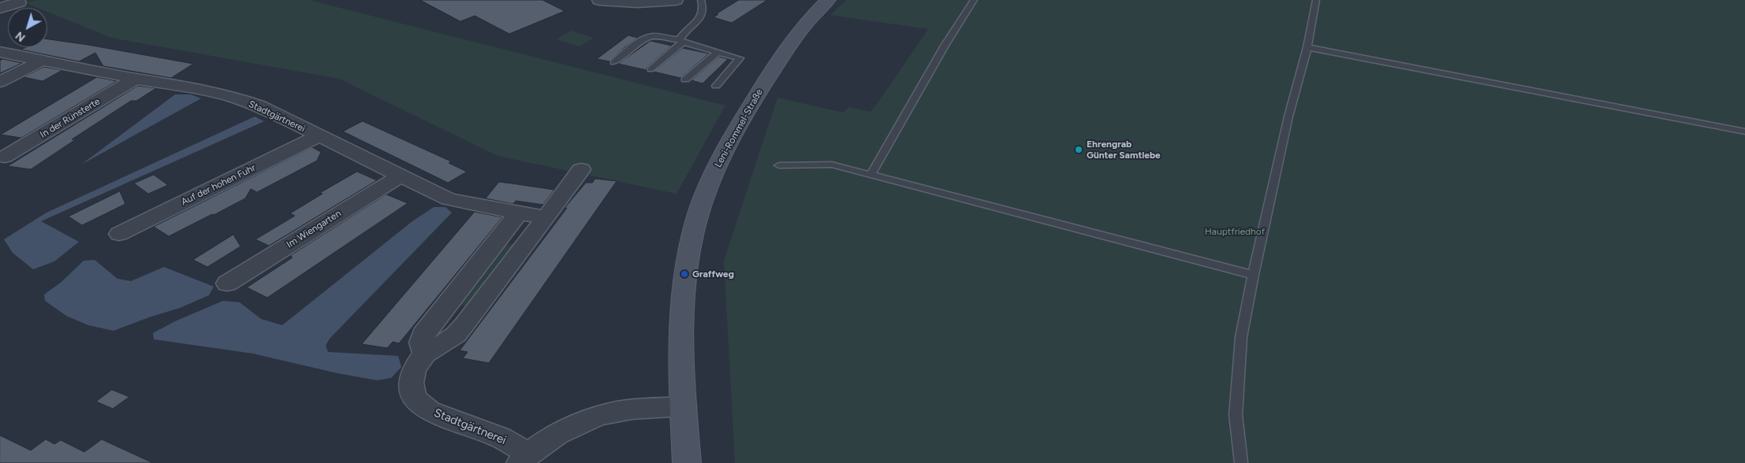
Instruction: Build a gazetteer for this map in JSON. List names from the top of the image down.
{
  "streets": {
    "main road": ["Leni-Rommel-Straße"],
    "street": [
      "Stadtgärtnerei",
      "In der Rünsterte",
      "Auf der hohen Fuhr",
      "Im Wiengarten"
    ]
  },
  "crossings": [
    ["Stadtgärtnerei", "In der Rünsterte"],
    ["Stadtgärtnerei", "Auf der hohen Fuhr"],
    ["Stadtgärtnerei", "Im Wiengarten"]
  ],
  "parks": ["Hauptfriedhof"],
  "places": ["Ehrengrab Günter Samtlebe", "Graffweg"],
  "north": "bottom left"
}
